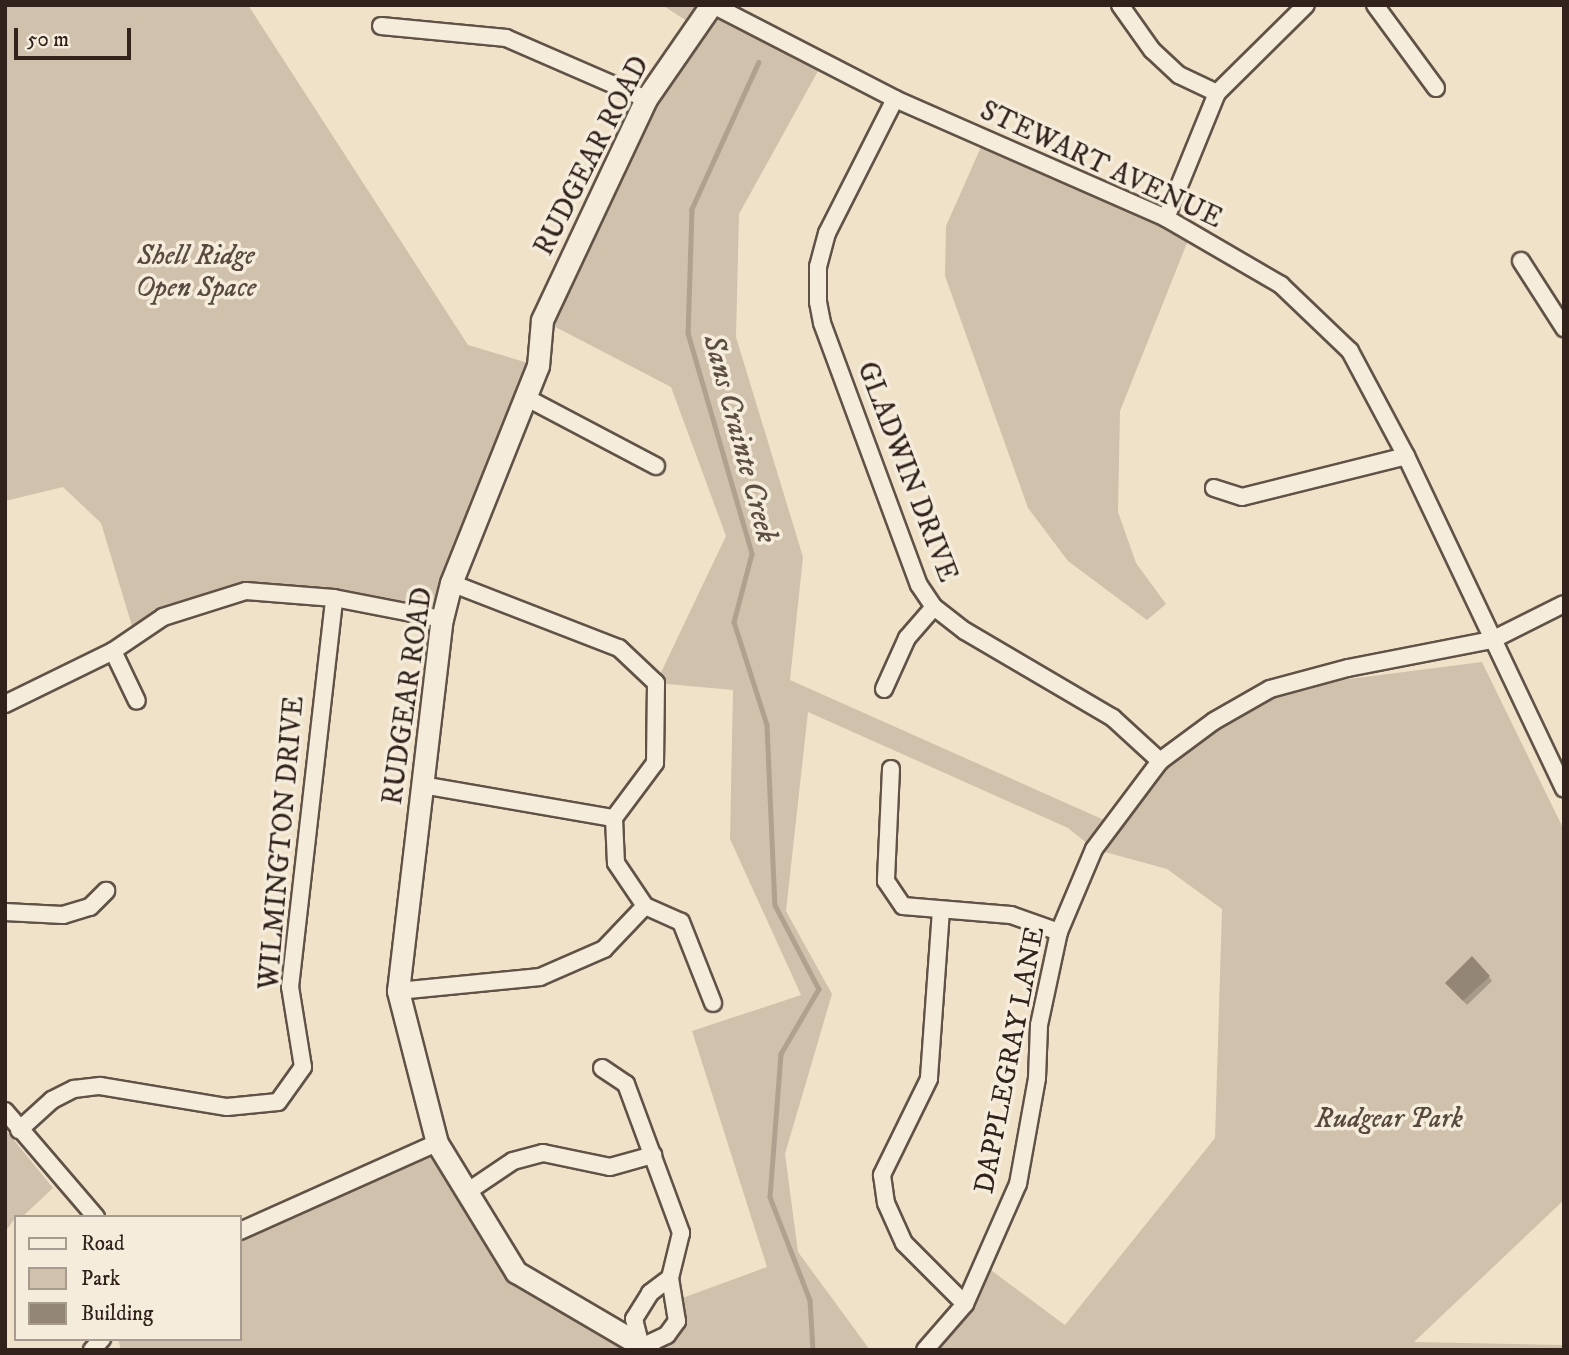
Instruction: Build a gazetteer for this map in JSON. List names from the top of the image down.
{
  "streets": {
    "street": [
      "RUDGEAR ROAD",
      "STEWART AVENUE",
      "GLADWIN DRIVE",
      "WILMINGTON DRIVE",
      "DAPPLEGRAY LANE"
    ]
  },
  "crossings": [
    ["RUDGEAR ROAD", "STEWART AVENUE"],
    ["STEWART AVENUE", "GLADWIN DRIVE"],
    ["STEWART AVENUE", "DAPPLEGRAY LANE"],
    ["GLADWIN DRIVE", "DAPPLEGRAY LANE"]
  ],
  "water": ["Sans Crainte Creek"],
  "parks": ["Shell Ridge Open Space", "Rudgear Park"],
  "legend": ["Road", "Park", "Building"],
  "scale_bar": "50 m"
}
